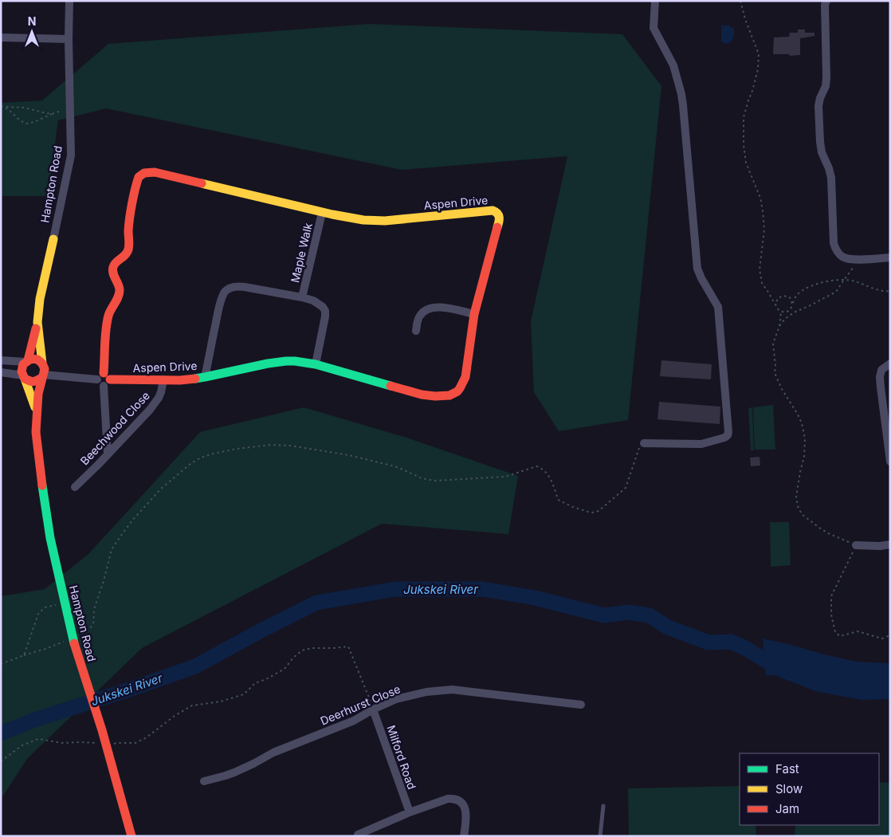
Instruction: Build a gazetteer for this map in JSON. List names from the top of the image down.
{
  "streets": {
    "street": [
      "Hampton Road",
      "Aspen Drive",
      "Maple Walk",
      "Beechwood Close",
      "Deerhurst Close",
      "Milford Road"
    ]
  },
  "crossings": [
    ["Hampton Road", "Aspen Drive"],
    ["Aspen Drive", "Maple Walk"],
    ["Aspen Drive", "Beechwood Close"],
    ["Deerhurst Close", "Milford Road"]
  ],
  "water": ["Jukskei River"],
  "legend": ["Fast", "Slow", "Jam"],
  "north": "top"
}
